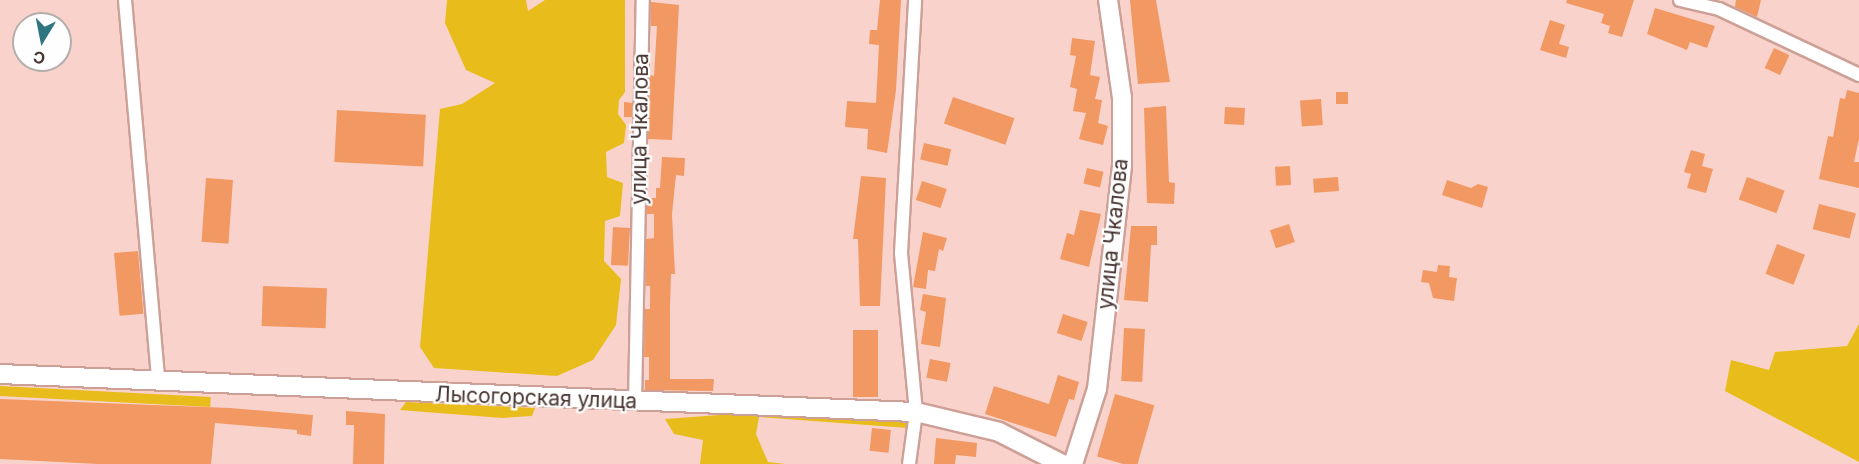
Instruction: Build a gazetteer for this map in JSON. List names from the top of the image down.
{
  "streets": {
    "street": ["улица Чкалова", "Лысогорская улица"]
  },
  "crossings": [
    ["улица Чкалова", "Лысогорская улица"]
  ],
  "north": "bottom"
}
